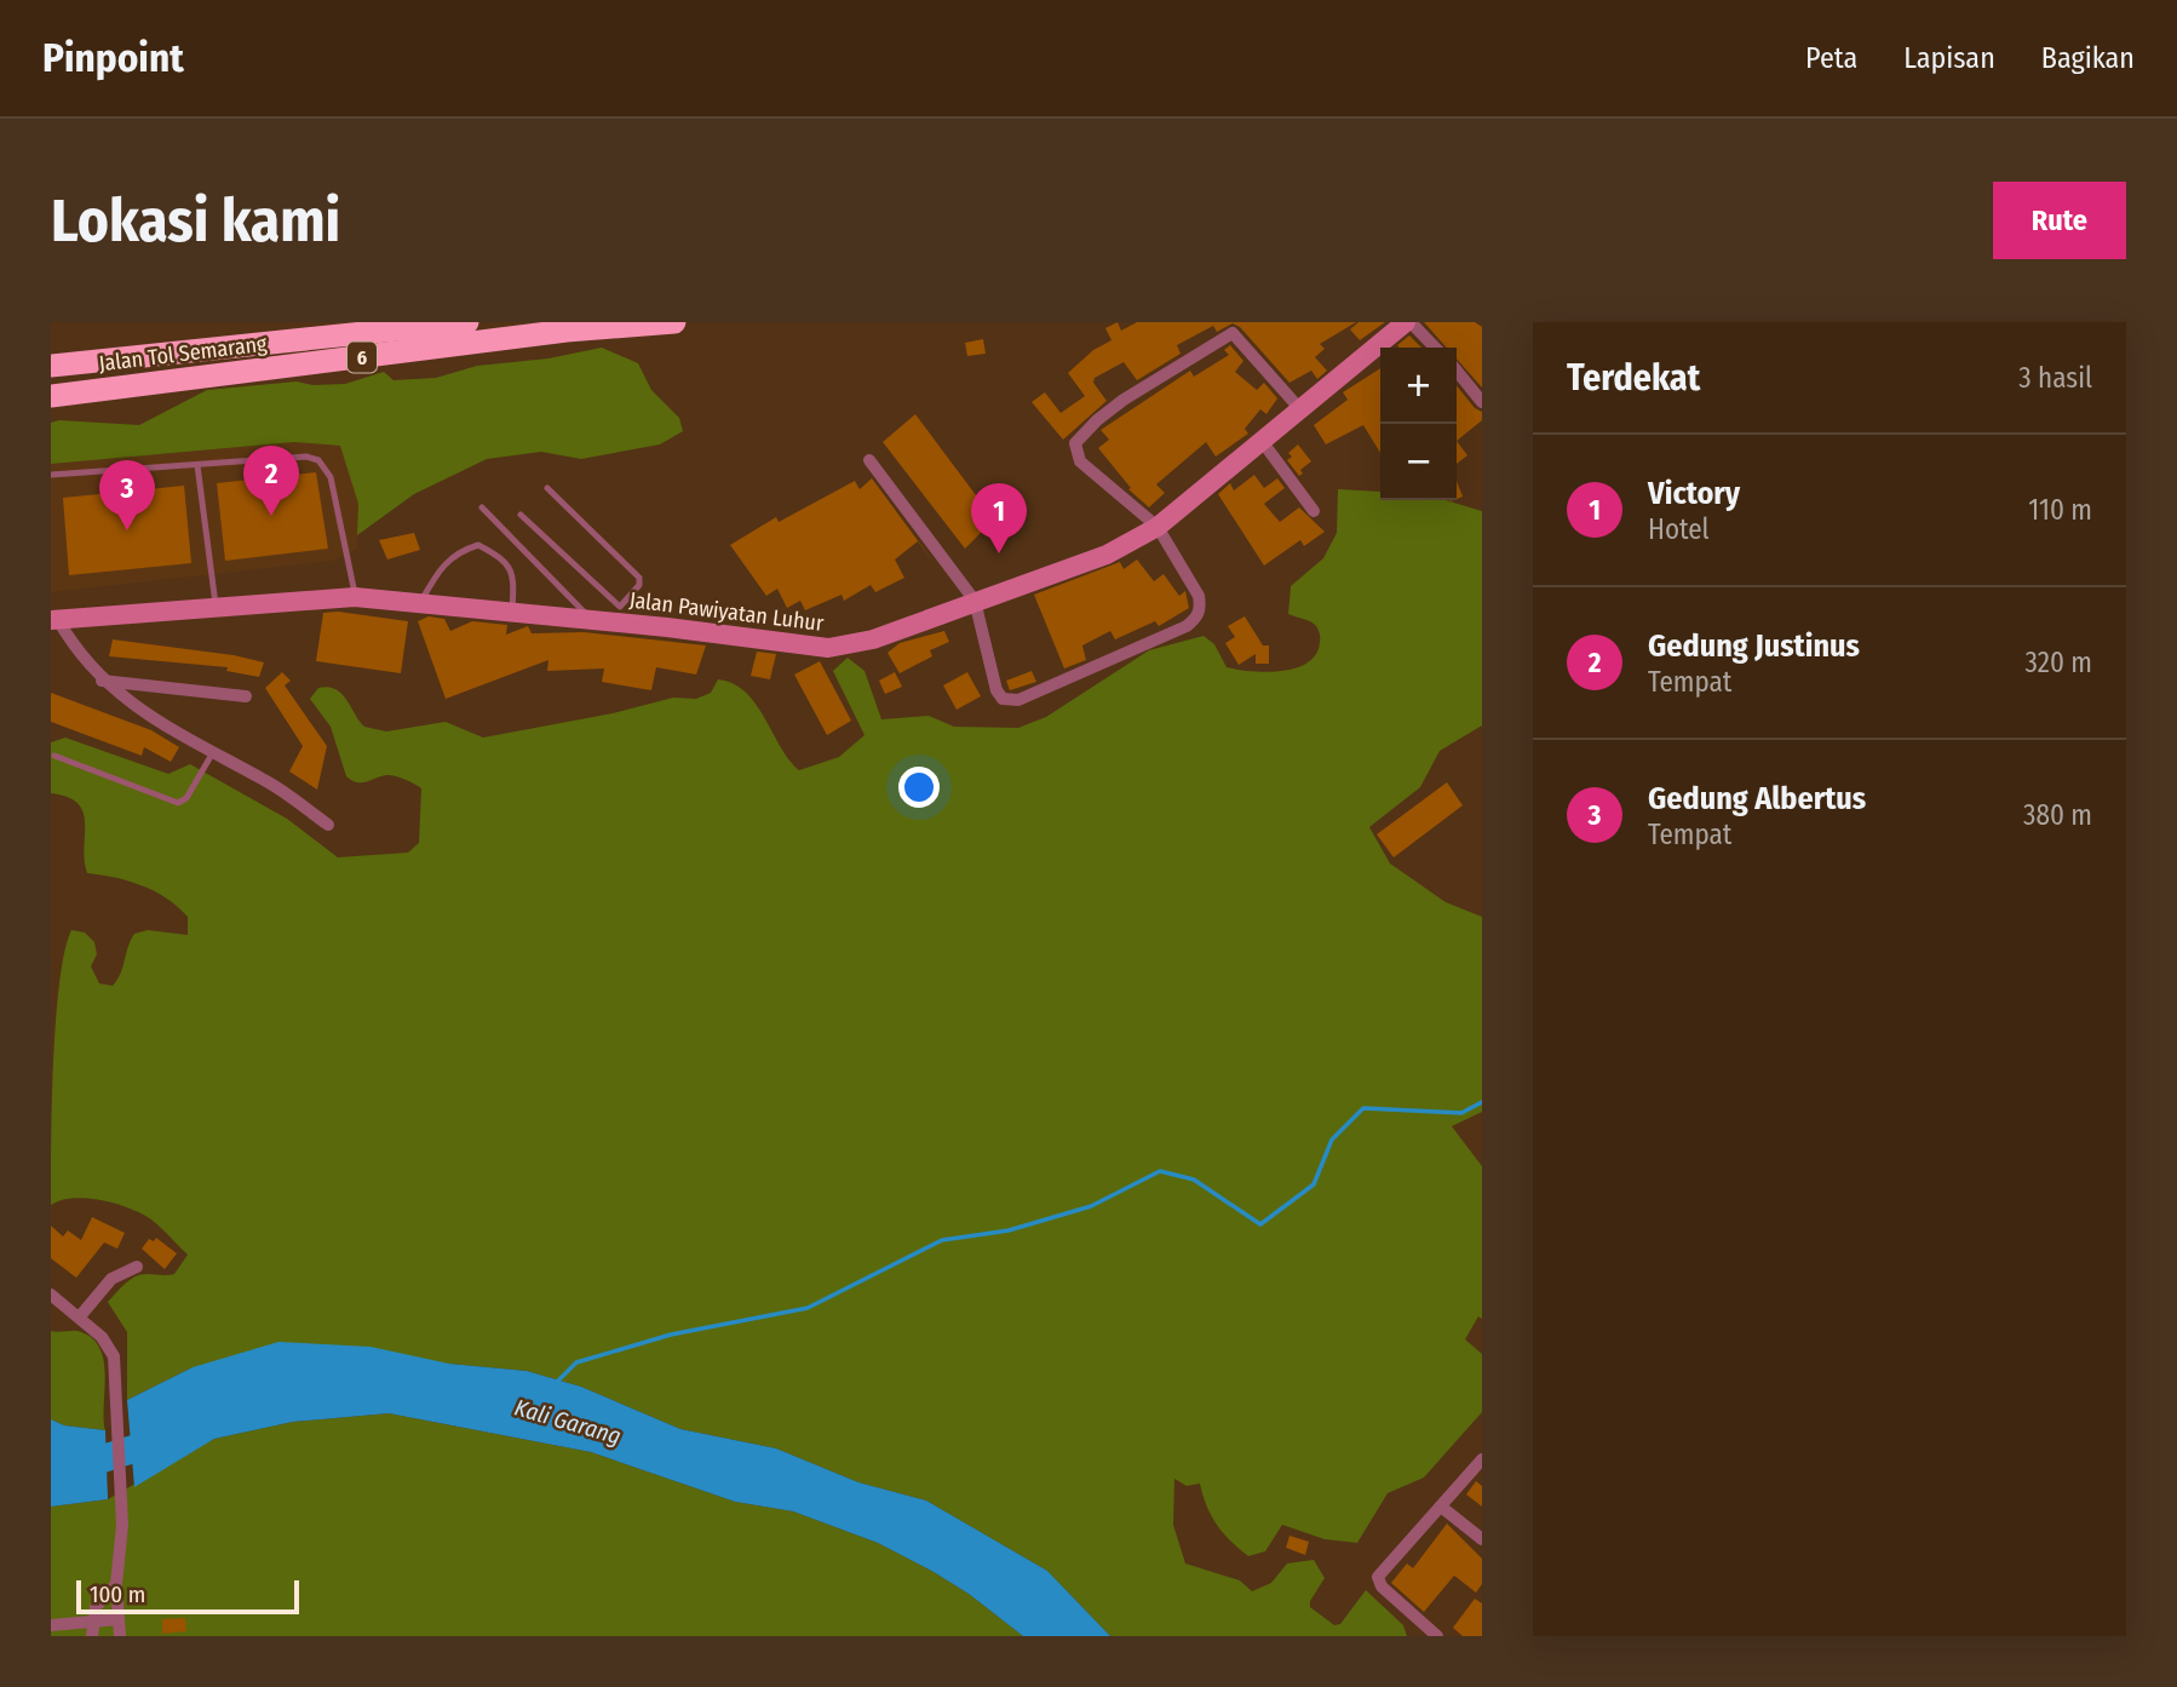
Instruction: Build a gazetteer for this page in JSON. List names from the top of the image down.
{
  "streets": {
    "highway": ["Jalan Tol Semarang", "6"],
    "main road": ["Jalan Pawiyatan Luhur"]
  },
  "water": ["Kali Garang"],
  "scale_bar": "100 m",
  "page": {
    "header": "Pinpoint",
    "nav": ["Peta", "Lapisan", "Bagikan"],
    "buttons": "Rute",
    "title": "Lokasi kami",
    "heading": ["Terdekat", "3 hasil"],
    "map_buttons": ["+", "−"],
    "list": [
      {
        "mark": "1",
        "name": "Victory",
        "note": "Hotel",
        "value": "110 m"
      },
      {
        "mark": "2",
        "name": "Gedung Justinus",
        "note": "Tempat",
        "value": "320 m"
      },
      {
        "mark": "3",
        "name": "Gedung Albertus",
        "note": "Tempat",
        "value": "380 m"
      }
    ],
    "pins": ["2", "3", "1"],
    "scale": "100 m"
  }
}
